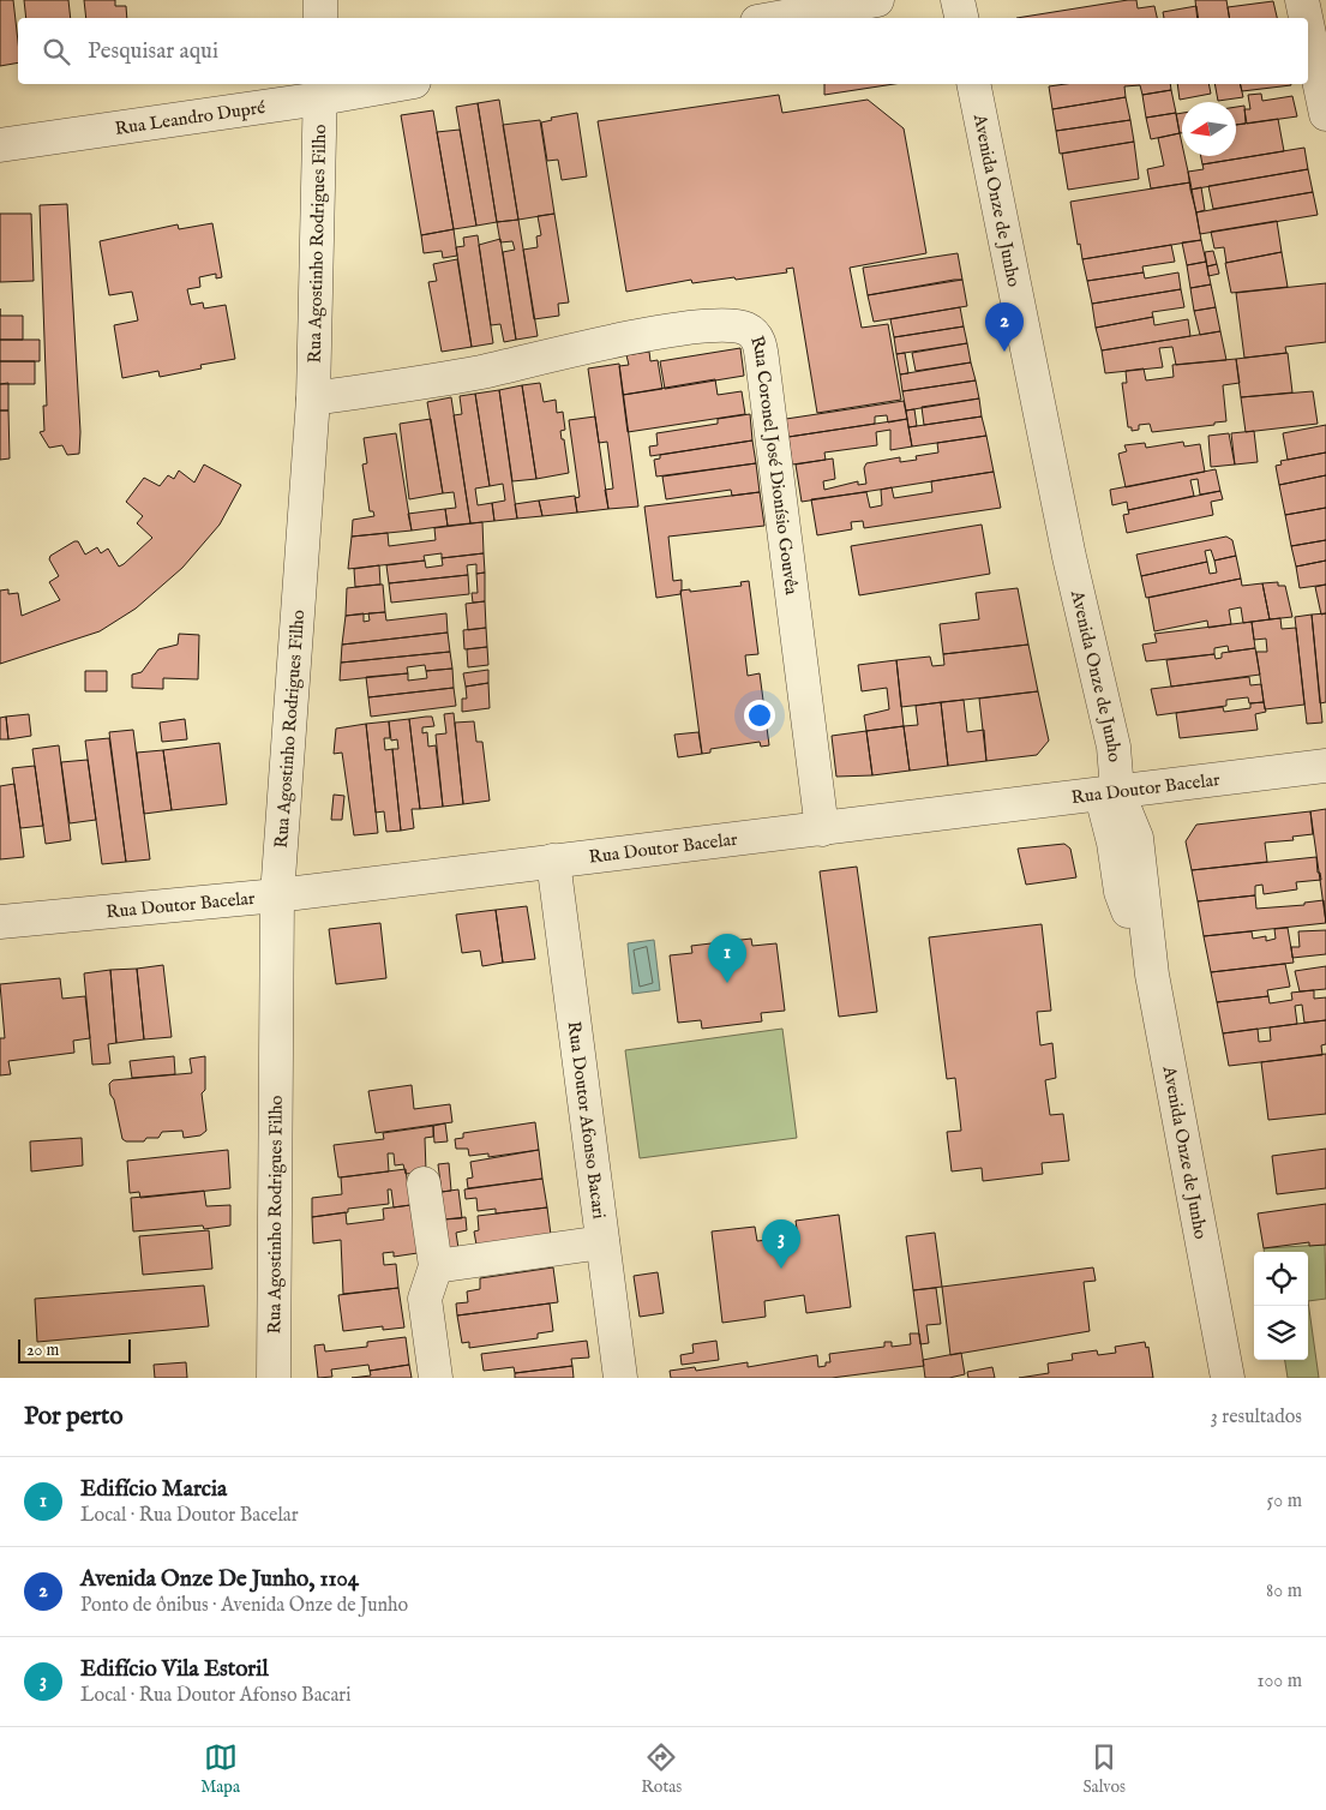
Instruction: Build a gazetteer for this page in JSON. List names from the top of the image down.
{
  "streets": {
    "street": [
      "Rua Leandro Dupré",
      "Avenida Onze de Junho",
      "Rua Agostinho Rodrigues Filho",
      "Rua Coronel José Dionísio Gouvêa",
      "Rua Doutor Bacelar",
      "Rua Doutor Afonso Bacari"
    ]
  },
  "crossings": [
    ["Rua Leandro Dupré", "Rua Agostinho Rodrigues Filho"],
    ["Avenida Onze de Junho", "Rua Doutor Bacelar"],
    ["Rua Agostinho Rodrigues Filho", "Rua Coronel José Dionísio Gouvêa"],
    ["Rua Agostinho Rodrigues Filho", "Rua Doutor Bacelar"],
    ["Rua Coronel José Dionísio Gouvêa", "Rua Doutor Bacelar"],
    ["Rua Doutor Bacelar", "Rua Doutor Afonso Bacari"]
  ],
  "scale_bar": "20 m",
  "north": "left",
  "page": {
    "search": "Pesquisar aqui",
    "pins": ["2", "1", "3"],
    "scale": "20 m",
    "heading": ["Por perto", "3 resultados"],
    "list": [
      {
        "mark": "1",
        "name": "Edifício Marcia",
        "note": "Local · Rua Doutor Bacelar",
        "value": "50 m"
      },
      {
        "mark": "2",
        "name": "Avenida Onze De Junho, 1104",
        "note": "Ponto de ônibus · Avenida Onze de Junho",
        "value": "80 m"
      },
      {
        "mark": "3",
        "name": "Edifício Vila Estoril",
        "note": "Local · Rua Doutor Afonso Bacari",
        "value": "100 m"
      }
    ],
    "nav": ["Mapa", "Rotas", "Salvos"]
  }
}
